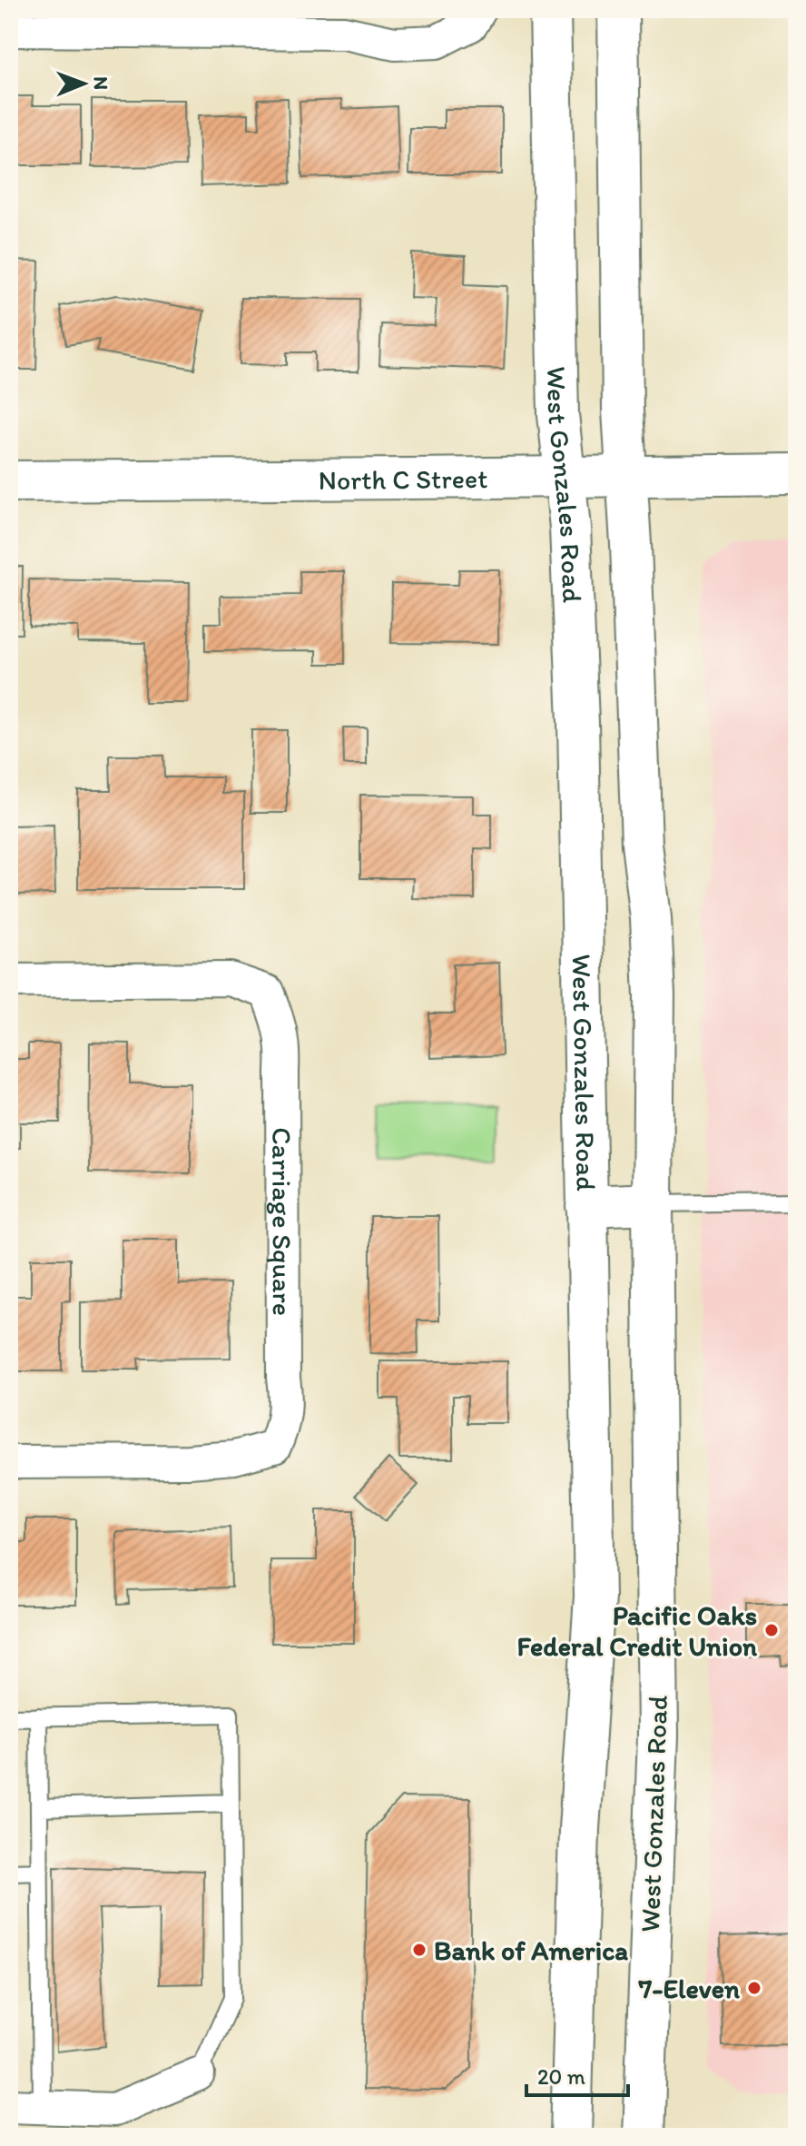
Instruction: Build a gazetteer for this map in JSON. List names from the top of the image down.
{
  "streets": {
    "main road": ["North C Street", "West Gonzales Road"],
    "street": ["Carriage Square"]
  },
  "crossings": [
    ["North C Street", "West Gonzales Road"]
  ],
  "places": ["Pacific Oaks Federal Credit Union", "Bank of America", "7-Eleven"],
  "scale_bar": "20 m",
  "north": "right"
}
